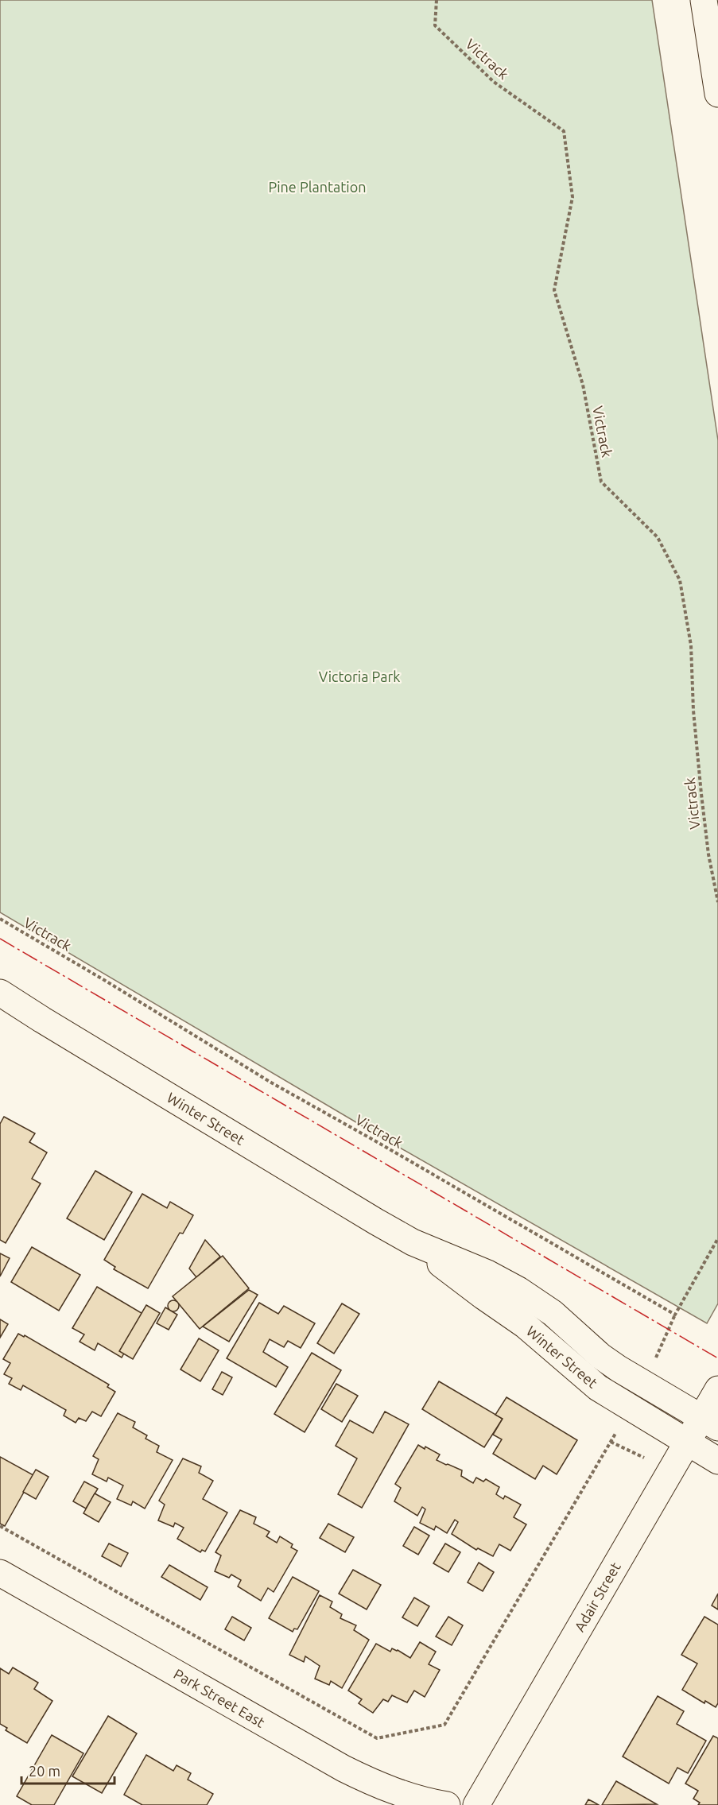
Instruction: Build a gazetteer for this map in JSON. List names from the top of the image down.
{
  "streets": {
    "street": ["Winter Street", "Adair Street", "Park Street East"],
    "path": ["Victrack"]
  },
  "crossings": [
    ["Winter Street", "Adair Street"]
  ],
  "parks": ["Pine Plantation", "Victoria Park"],
  "scale_bar": "20 m"
}
